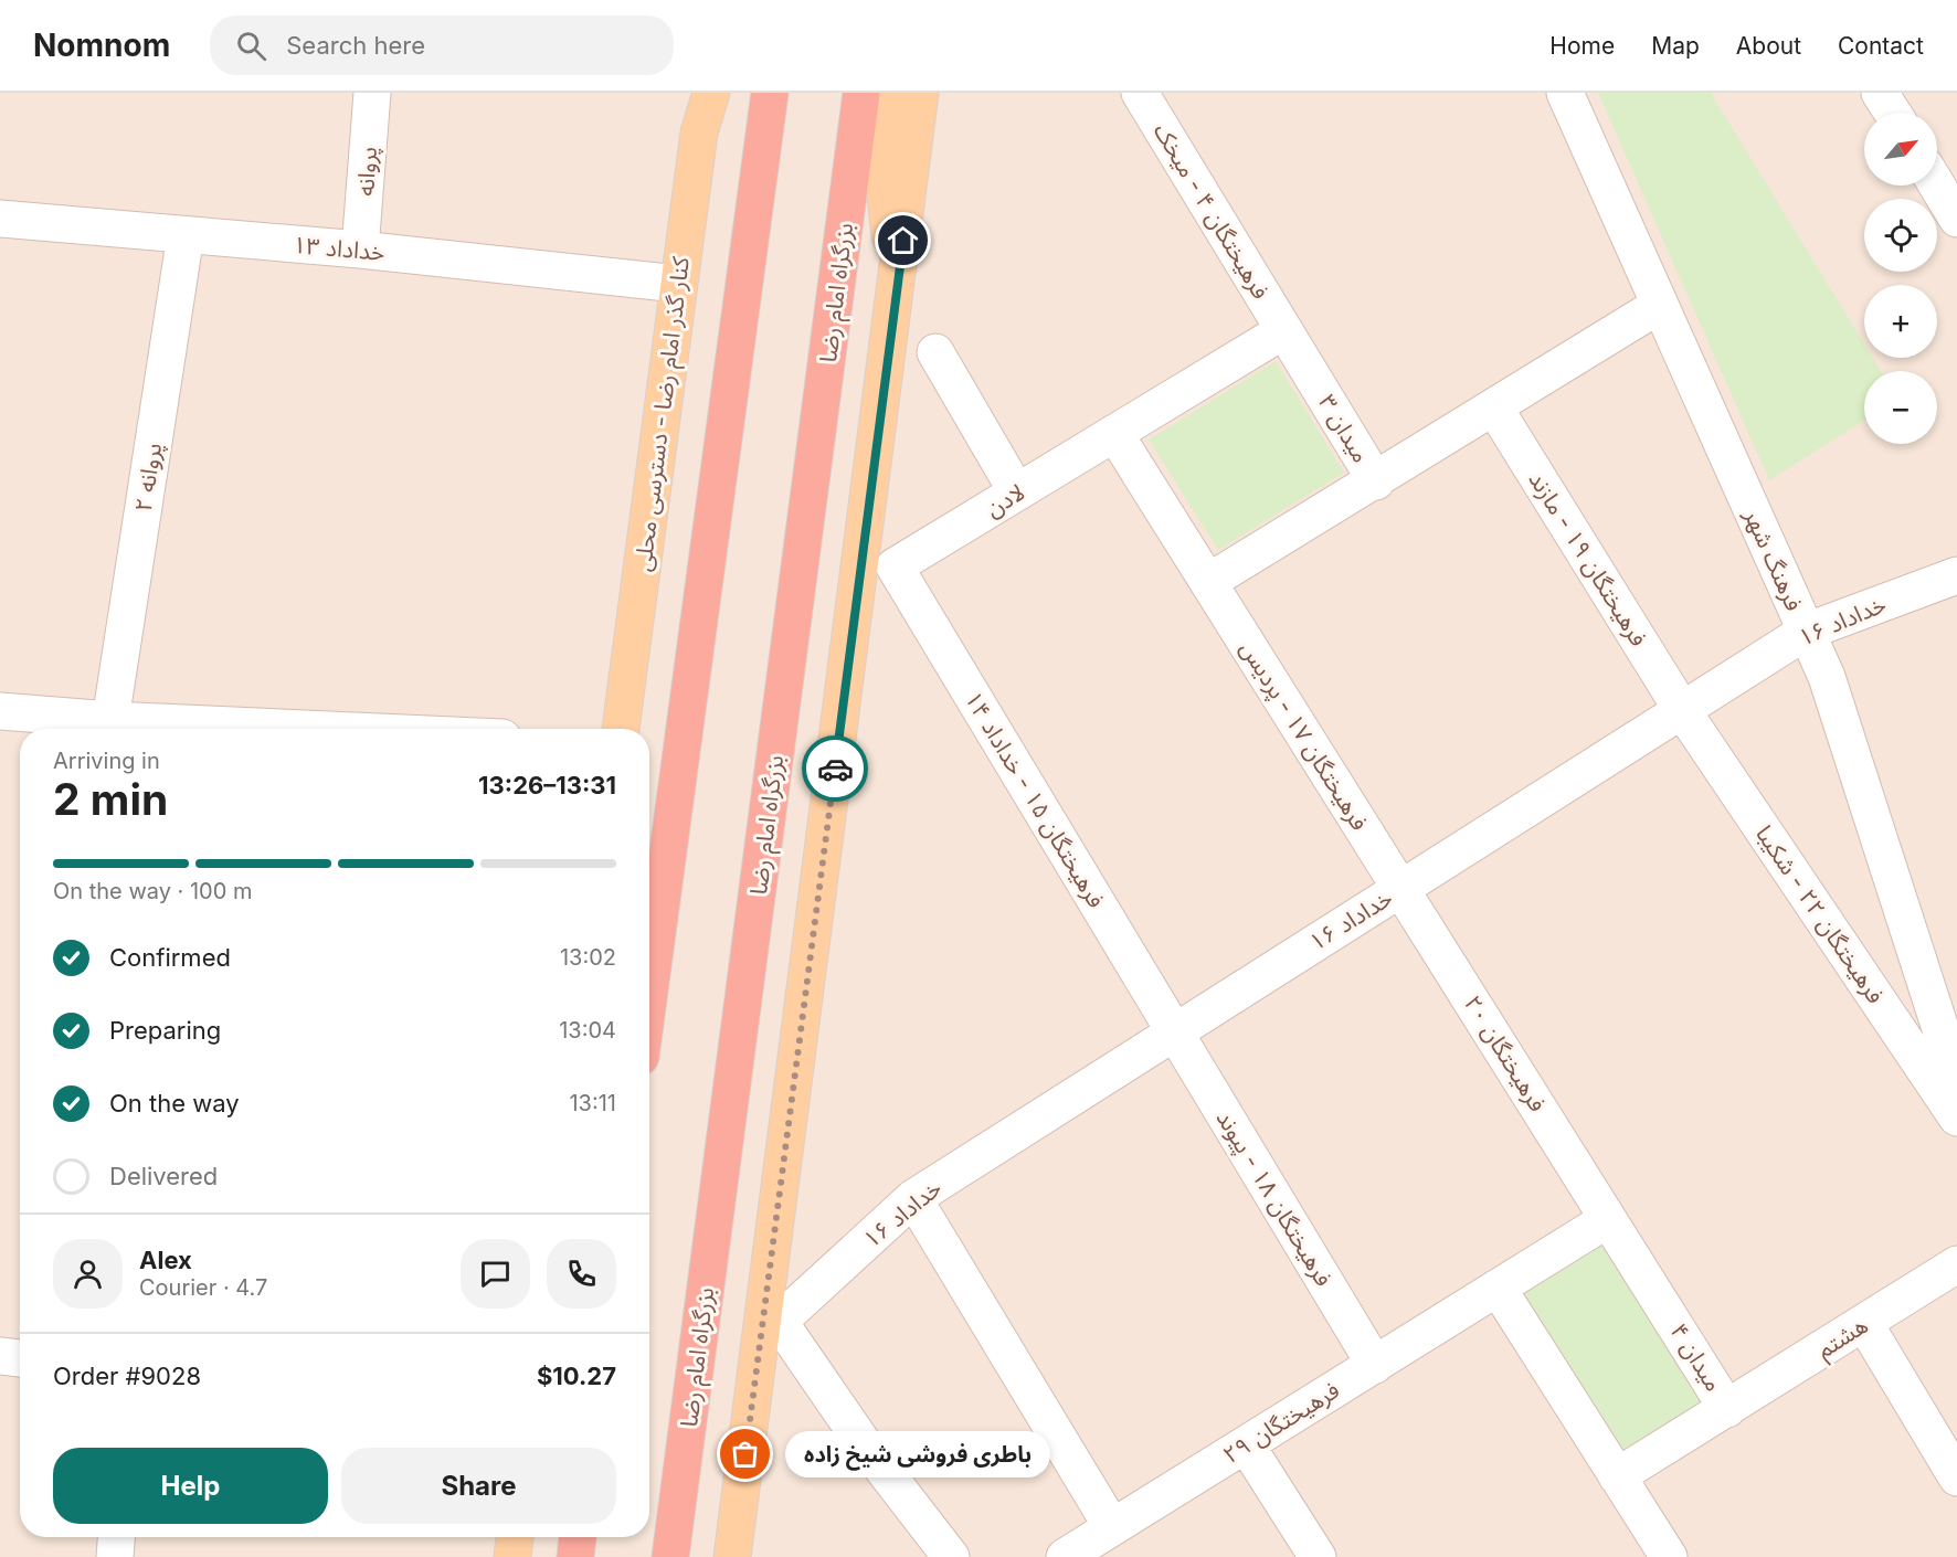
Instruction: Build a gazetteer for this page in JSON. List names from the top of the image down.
{
  "streets": {
    "highway": ["بزرگراه امام رضا"],
    "main road": ["کنار گذر امام رضا - دسترسی محلی"],
    "street": [
      "پروانه",
      "فرهیختگان ۴ - میخک",
      "خداداد ۱۳",
      "میدان ۳",
      "پروانه ۲",
      "لادن",
      "فرهیختگان ۱۹ - مازند",
      "فرهنگ شهر",
      "خداداد ۱۶",
      "فرهیختگان ۱۷ - پردیس",
      "فرهیختگان ۱۵ - خداداد ۱۴",
      "فرهیختگان ۲۲ - شکیبا",
      "فرهیختگان ۲۰",
      "فرهیختگان ۱۸ - پیوند",
      "هشتم",
      "میدان ۴",
      "فرهیختگان ۲۹"
    ]
  },
  "crossings": [
    ["پروانه", "خداداد ۱۳"],
    ["فرهیختگان ۴ - میخک", "میدان ۳"],
    ["خداداد ۱۳", "کنار گذر امام رضا - دسترسی محلی"],
    ["خداداد ۱۳", "پروانه ۲"],
    ["میدان ۳", "فرهیختگان ۱۷ - پردیس"],
    ["لادن", "فرهیختگان ۱۵ - خداداد ۱۴"],
    ["فرهیختگان ۱۹ - مازند", "خداداد ۱۶"],
    ["فرهیختگان ۱۹ - مازند", "فرهیختگان ۲۲ - شکیبا"],
    ["فرهنگ شهر", "خداداد ۱۶"],
    ["خداداد ۱۶", "فرهیختگان ۱۷ - پردیس"],
    ["خداداد ۱۶", "فرهیختگان ۱۵ - خداداد ۱۴"],
    ["خداداد ۱۶", "فرهیختگان ۲۲ - شکیبا"],
    ["خداداد ۱۶", "فرهیختگان ۲۰"],
    ["خداداد ۱۶", "فرهیختگان ۱۸ - پیوند"],
    ["فرهیختگان ۱۷ - پردیس", "فرهیختگان ۲۰"],
    ["فرهیختگان ۱۵ - خداداد ۱۴", "فرهیختگان ۱۸ - پیوند"],
    ["فرهیختگان ۲۰", "میدان ۴"],
    ["فرهیختگان ۱۸ - پیوند", "فرهیختگان ۲۹"],
    ["هشتم", "میدان ۴"]
  ],
  "places": ["باطری فروشی شیخ زاده"],
  "north": "top right",
  "page": {
    "header": "Nomnom",
    "search": "Search here",
    "nav": [
      "Home",
      "Map",
      "About",
      "Contact"
    ],
    "map_buttons": ["+", "−"],
    "heading": ["2 min", "Arriving in", "13:26–13:31"],
    "panel": [
      "Alex",
      "Courier · 4.7",
      "Order #9028",
      "$10.27"
    ],
    "bar": "On the way · 100 m",
    "list": [
      ["Confirmed", "13:02"],
      ["Preparing", "13:04"],
      ["On the way", "13:11"],
      "Delivered"
    ],
    "bubble": "باطری فروشی شیخ زاده",
    "buttons": ["Help", "Share"]
  }
}
